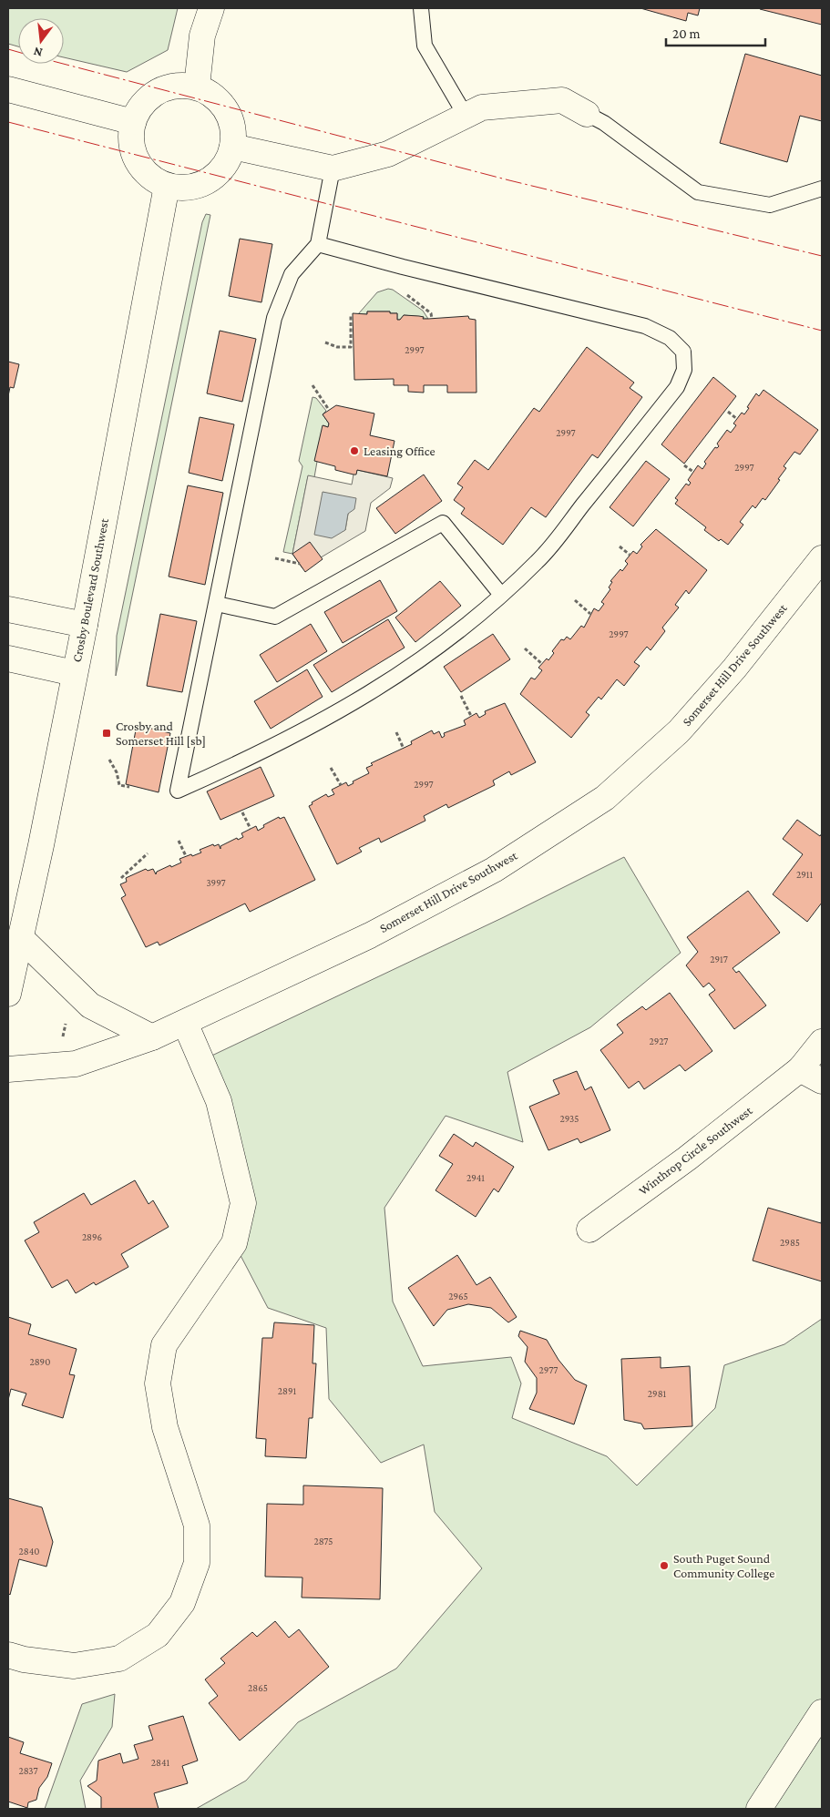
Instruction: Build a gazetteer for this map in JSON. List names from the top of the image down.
{
  "streets": {
    "street": ["Crosby Boulevard Southwest", "Somerset Hill Drive Southwest", "Winthrop Circle Southwest"]
  },
  "places": {
    "other": ["Leasing Office", "South Puget Sound Community College"],
    "transit": ["Crosby and Somerset Hill [sb]"]
  },
  "house_numbers": [
    "2997",
    "2997",
    "2997",
    "2997",
    "2997",
    "2911",
    "3997",
    "2917",
    "2927",
    "2935",
    "2941",
    "2896",
    "2985",
    "2965",
    "2890",
    "2977",
    "2891",
    "2981",
    "2875",
    "2840",
    "2865",
    "2841",
    "2837"
  ],
  "scale_bar": "20 m",
  "north": "bottom"
}
